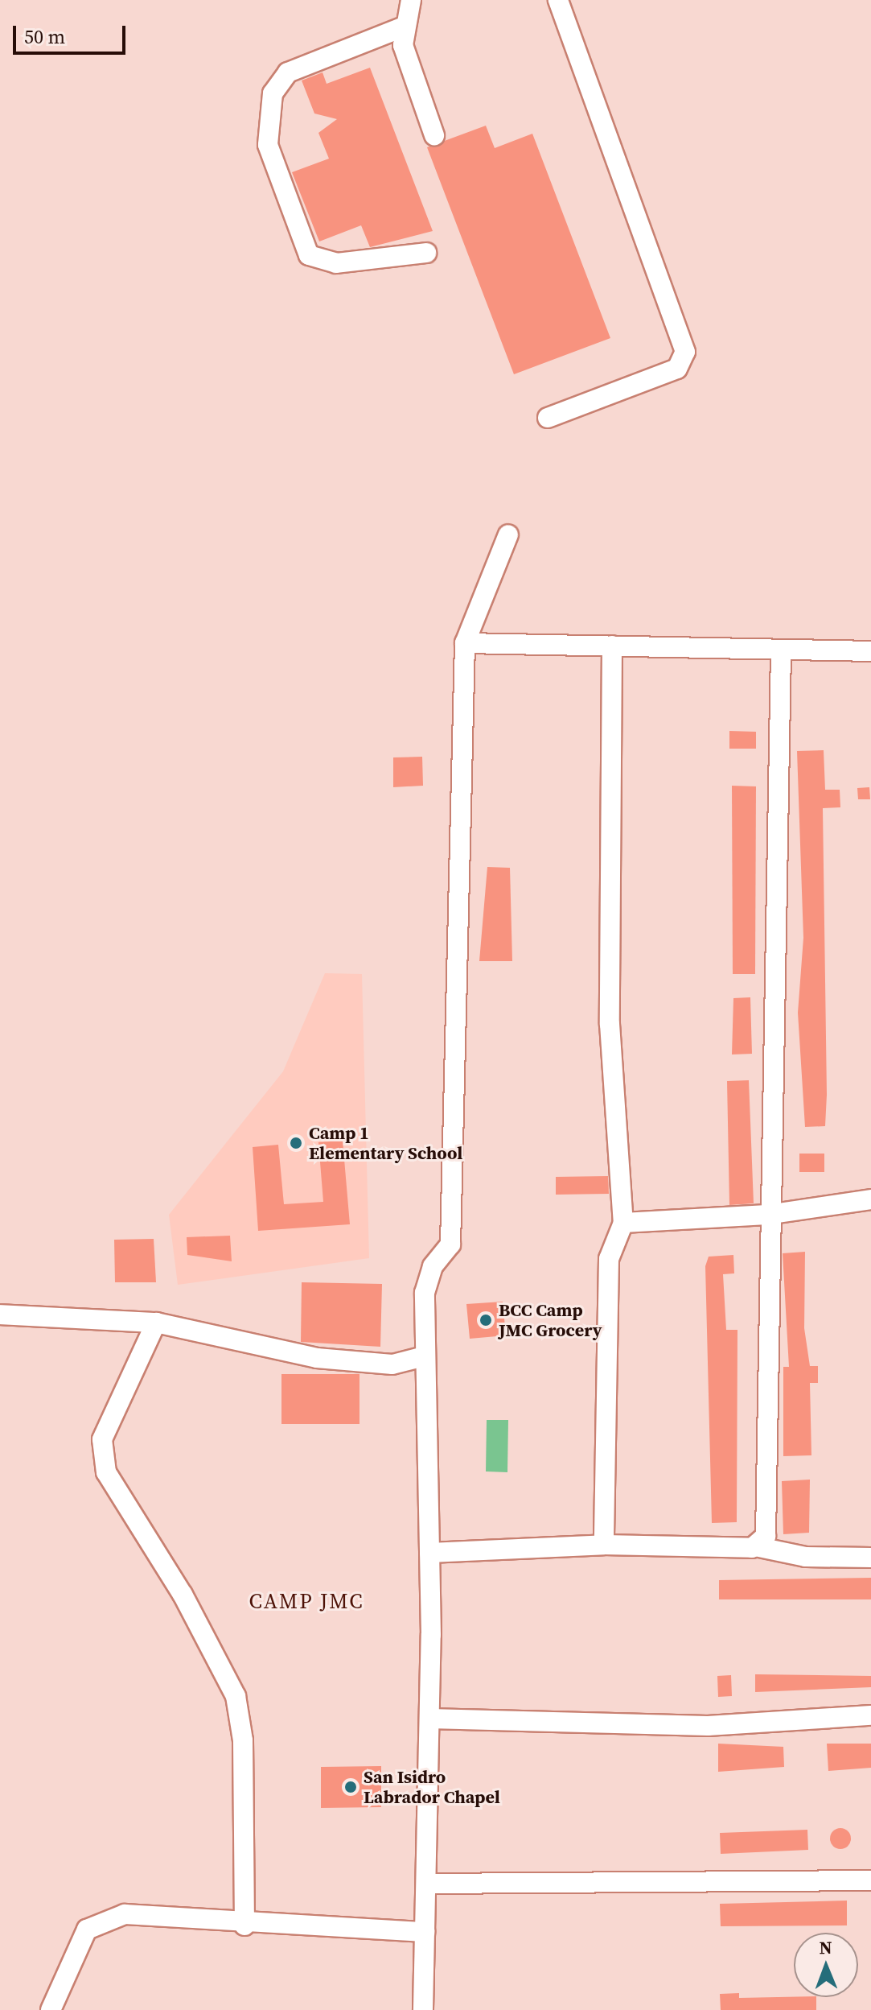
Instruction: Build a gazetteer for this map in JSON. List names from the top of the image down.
{
  "districts": ["CAMP JMC"],
  "places": ["Camp 1 Elementary School", "BCC Camp JMC Grocery", "San Isidro Labrador Chapel"],
  "scale_bar": "50 m",
  "north": "top"
}
